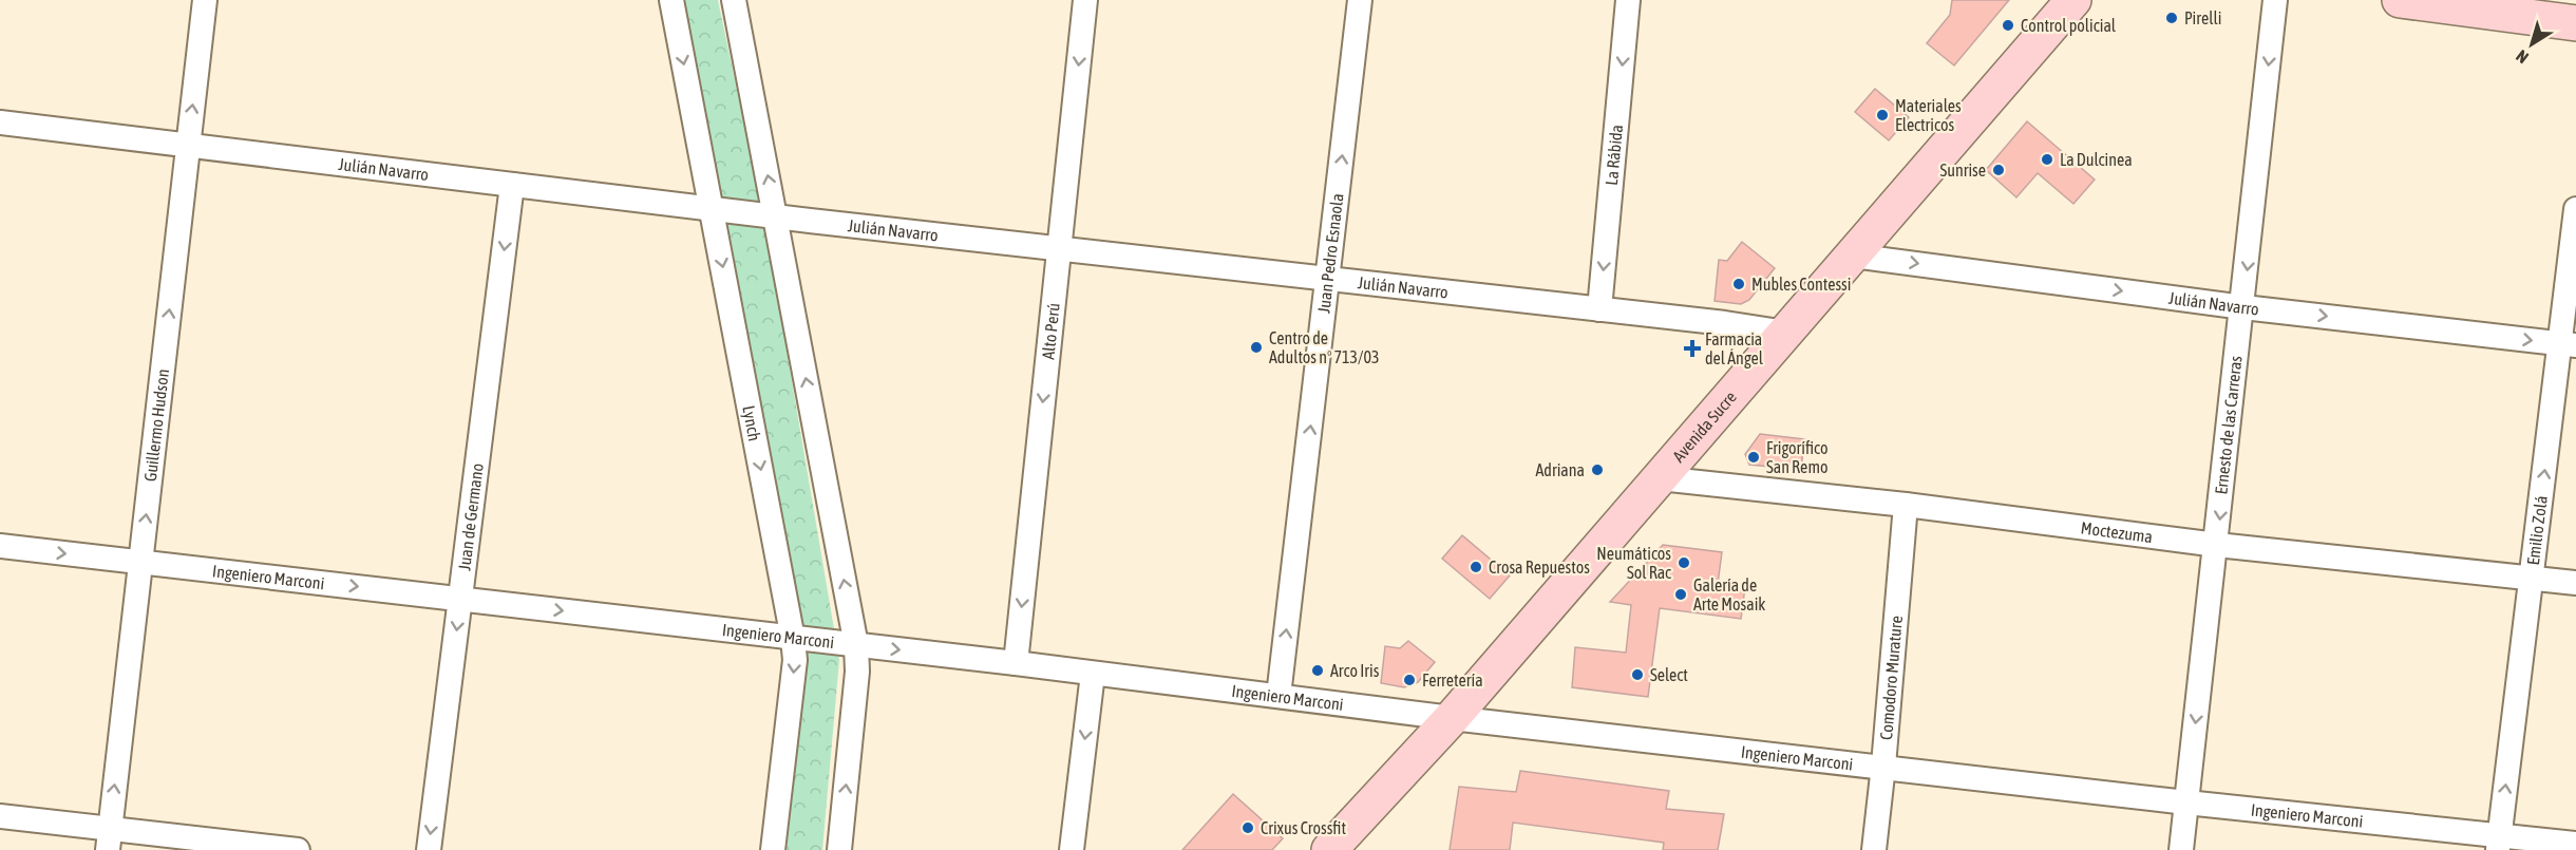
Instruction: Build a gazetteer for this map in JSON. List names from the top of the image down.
{
  "streets": {
    "main road": ["Avenida Sucre"],
    "street": [
      "La Rábida",
      "Julián Navarro",
      "Juan Pedro Esnaola",
      "Alto Perú",
      "Lynch",
      "Guillermo Hudson",
      "Ernesto de las Carreras",
      "Juan de Germano",
      "Emilio Zolá",
      "Moctezuma",
      "Ingeniero Marconi",
      "Comodoro Murature"
    ]
  },
  "crossings": [
    ["La Rábida", "Julián Navarro"],
    ["Julián Navarro", "Juan Pedro Esnaola"],
    ["Julián Navarro", "Alto Perú"],
    ["Julián Navarro", "Lynch"],
    ["Julián Navarro", "Guillermo Hudson"],
    ["Julián Navarro", "Ernesto de las Carreras"],
    ["Julián Navarro", "Avenida Sucre"],
    ["Julián Navarro", "Juan de Germano"],
    ["Julián Navarro", "Emilio Zolá"],
    ["Juan Pedro Esnaola", "Ingeniero Marconi"],
    ["Alto Perú", "Ingeniero Marconi"],
    ["Lynch", "Ingeniero Marconi"],
    ["Guillermo Hudson", "Ingeniero Marconi"],
    ["Ernesto de las Carreras", "Moctezuma"],
    ["Ernesto de las Carreras", "Ingeniero Marconi"],
    ["Avenida Sucre", "Moctezuma"],
    ["Avenida Sucre", "Ingeniero Marconi"],
    ["Juan de Germano", "Ingeniero Marconi"],
    ["Emilio Zolá", "Moctezuma"],
    ["Emilio Zolá", "Ingeniero Marconi"],
    ["Moctezuma", "Comodoro Murature"],
    ["Ingeniero Marconi", "Comodoro Murature"]
  ],
  "one_way": [
    "La Rábida",
    "Juan Pedro Esnaola",
    "Alto Perú",
    "Guillermo Hudson",
    "Ernesto de las Carreras",
    "Juan de Germano",
    "Emilio Zolá",
    "Ingeniero Marconi"
  ],
  "places": {
    "other": [
      "Pirelli",
      "Control policial",
      "Materiales Electricos",
      "La Dulcinea",
      "Sunrise",
      "Mubles Contessi",
      "Centro de Adultos nº 713/03",
      "Frigorífico San Remo",
      "Adriana",
      "Neumáticos Sol Rac",
      "Crosa Repuestos",
      "Galería de Arte Mosaik",
      "Arco Iris",
      "Select",
      "Ferretería",
      "Crixus Crossfit"
    ],
    "health": ["Farmacia del Ángel"]
  },
  "north": "bottom left"
}
